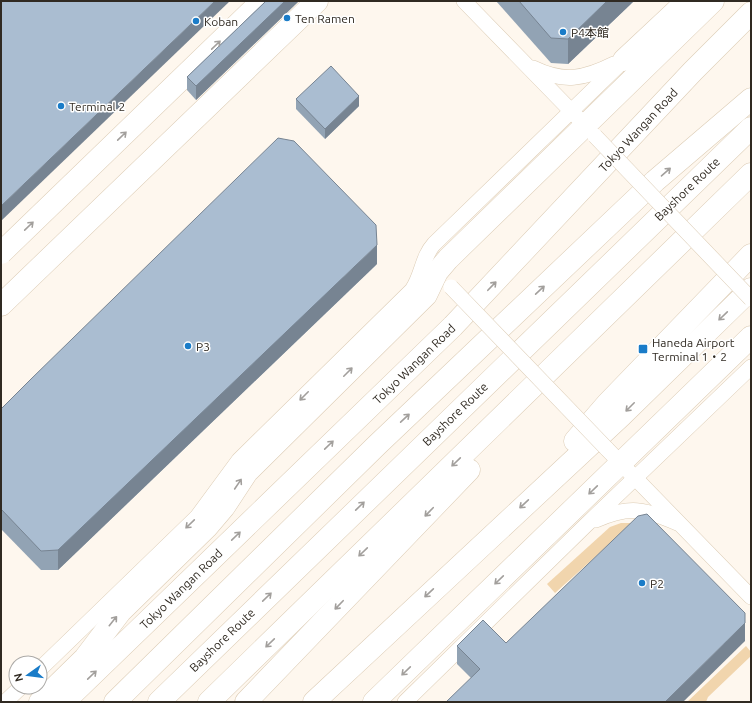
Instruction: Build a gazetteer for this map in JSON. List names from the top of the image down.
{
  "streets": {
    "main road": ["Tokyo Wangan Road", "Bayshore Route"]
  },
  "places": {
    "other": [
      "Ten Ramen",
      "Koban",
      "P4本館",
      "Terminal 2",
      "P3",
      "P2"
    ],
    "transit": ["Haneda Airport Terminal 1・2"]
  },
  "north": "left"
}
